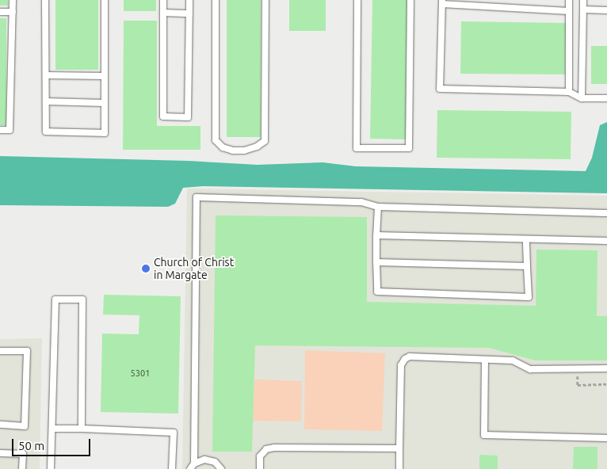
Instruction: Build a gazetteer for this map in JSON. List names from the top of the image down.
{
  "places": ["Church of Christ in Margate"],
  "house_numbers": ["5301"],
  "scale_bar": "50 m"
}
